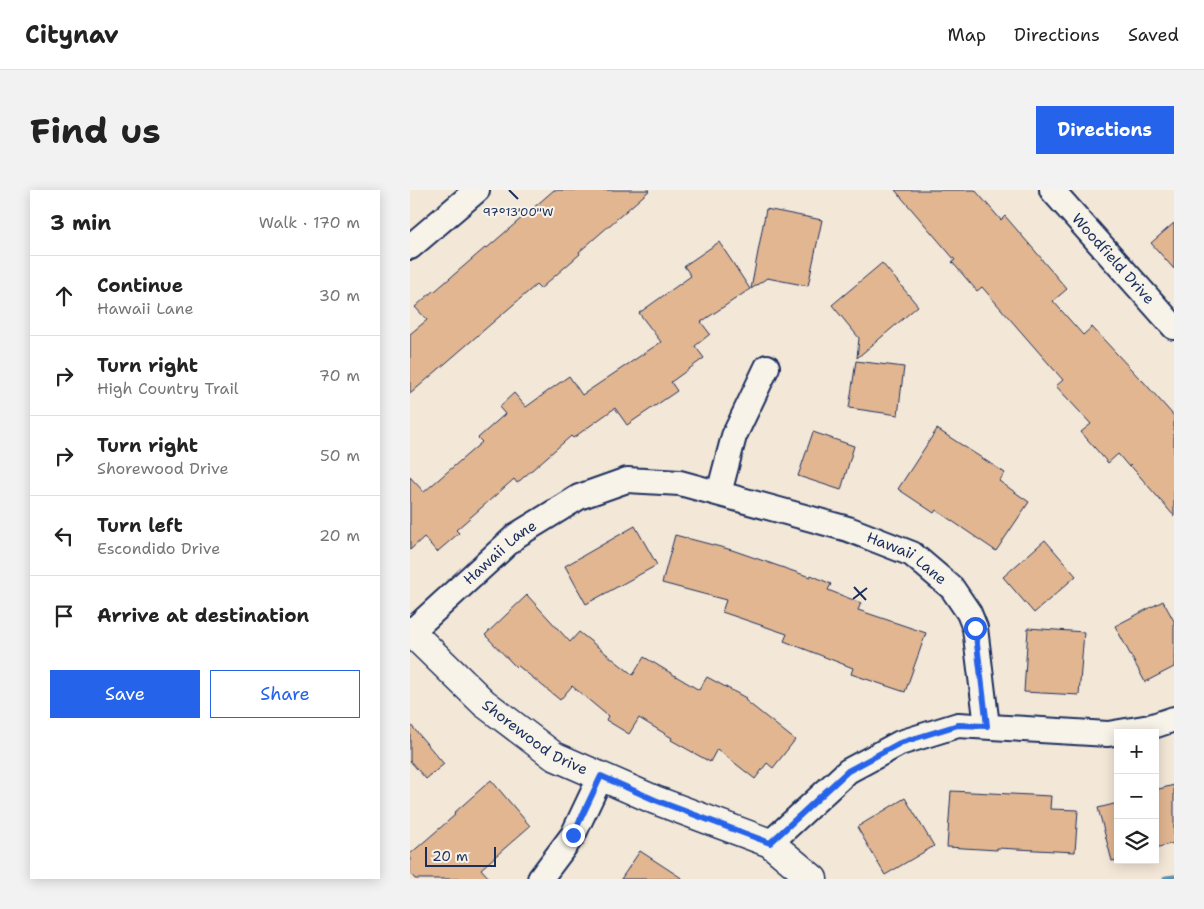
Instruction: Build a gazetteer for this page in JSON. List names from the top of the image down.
{
  "streets": {
    "street": ["Woodfield Drive", "Hawaii Lane", "Shorewood Drive"]
  },
  "crossings": [
    ["Hawaii Lane", "Shorewood Drive"]
  ],
  "scale_bar": "20 m",
  "page": {
    "header": "Citynav",
    "nav": ["Map", "Directions", "Saved"],
    "buttons": [
      "Directions",
      ["Save", "Share"]
    ],
    "title": "Find us",
    "heading": ["3 min", "Walk · 170 m"],
    "list": [
      ["Continue", "Hawaii Lane", "30 m"],
      ["Turn right", "High Country Trail", "70 m"],
      ["Turn right", "Shorewood Drive", "50 m"],
      ["Turn left", "Escondido Drive", "20 m"],
      "Arrive at destination"
    ],
    "map_buttons": ["+", "−"],
    "scale": "20 m"
  },
  "coordinates": ["97°13'00\"W"]
}
